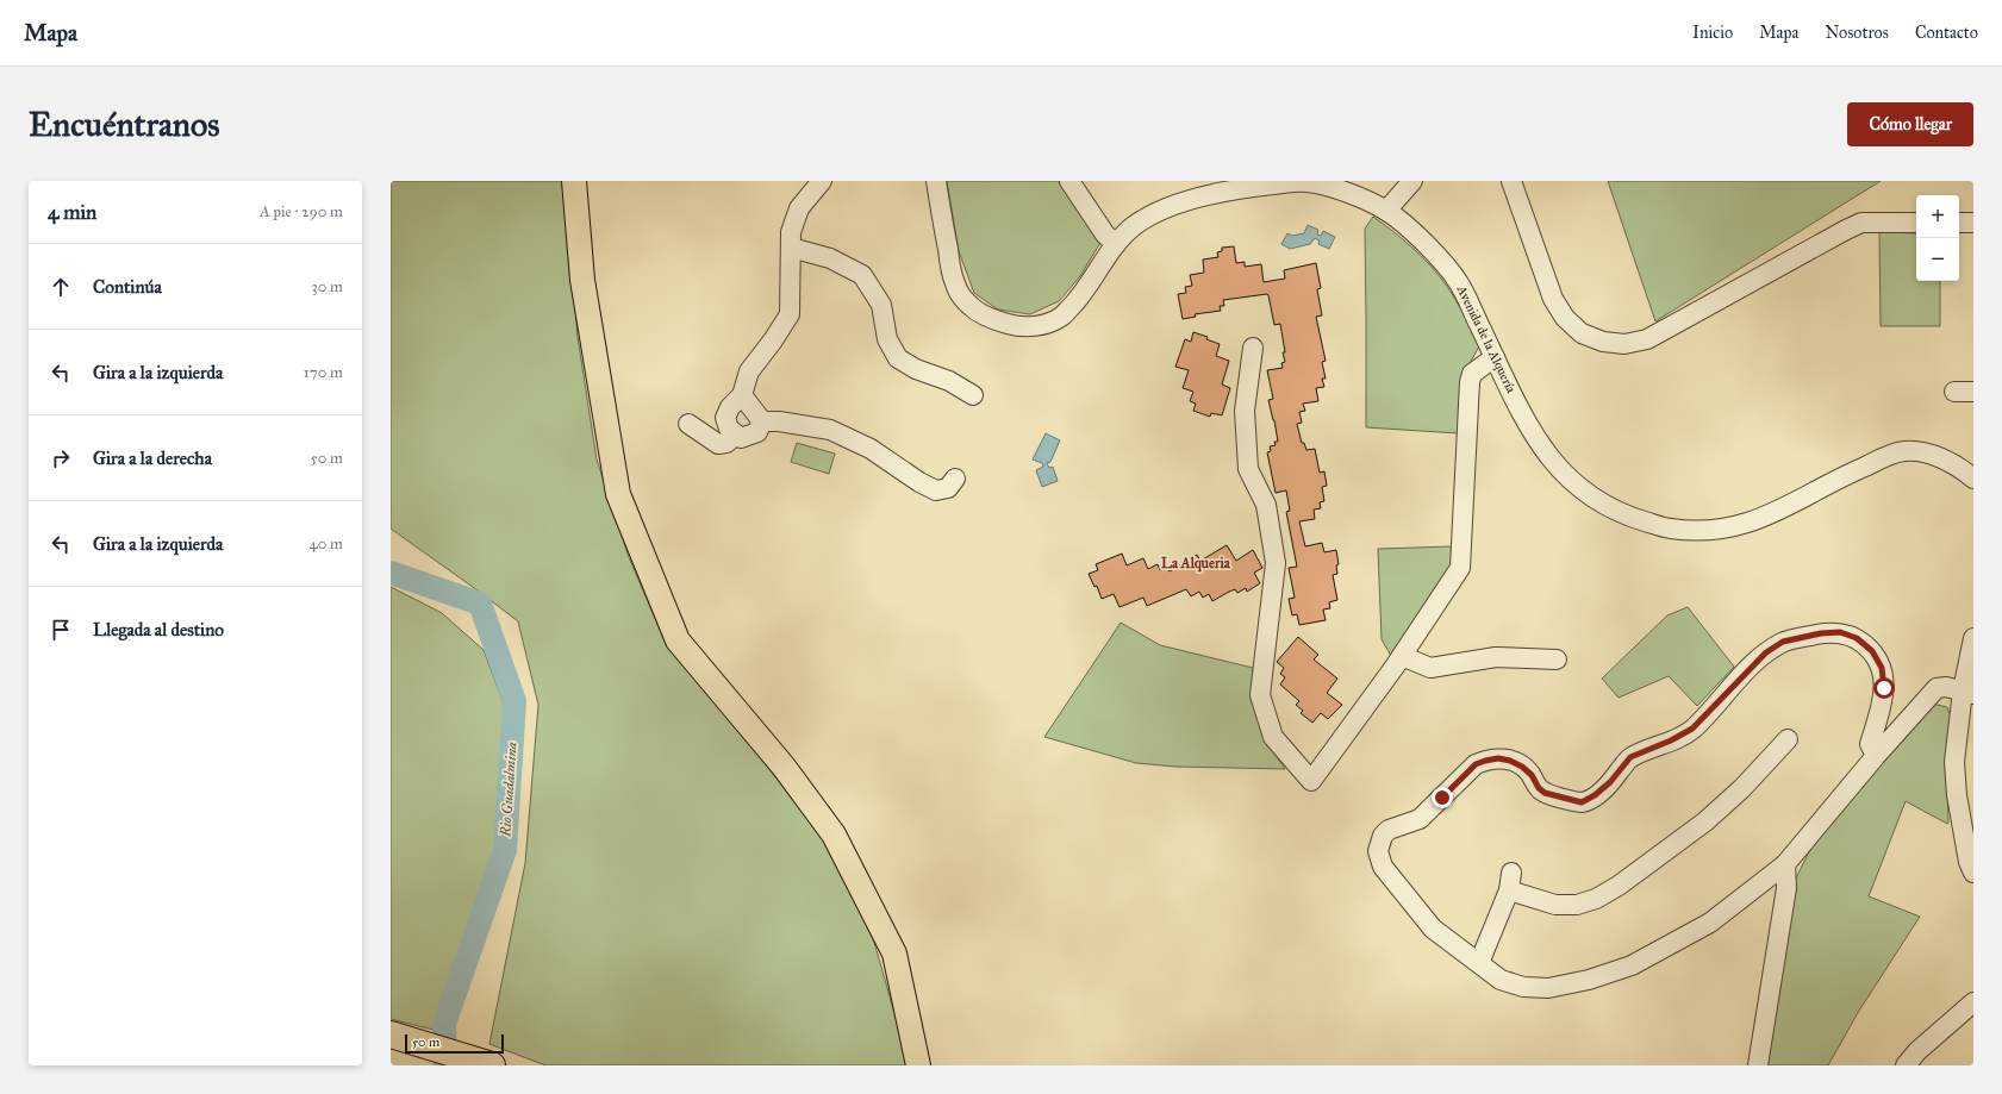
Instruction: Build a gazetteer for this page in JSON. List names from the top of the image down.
{
  "streets": {
    "street": ["Avenida de la Alquería"]
  },
  "districts": ["La Alqueria"],
  "water": ["Rio Guadalmina"],
  "scale_bar": "50 m",
  "page": {
    "header": "Mapa",
    "nav": [
      "Inicio",
      "Mapa",
      "Nosotros",
      "Contacto"
    ],
    "buttons": "Cómo llegar",
    "title": "Encuéntranos",
    "heading": ["4 min", "A pie · 290 m"],
    "map_buttons": ["+", "−"],
    "list": [
      ["Continúa", "30 m"],
      ["Gira a la izquierda", "170 m"],
      ["Gira a la derecha", "50 m"],
      ["Gira a la izquierda", "40 m"],
      "Llegada al destino"
    ],
    "scale": "50 m"
  }
}
